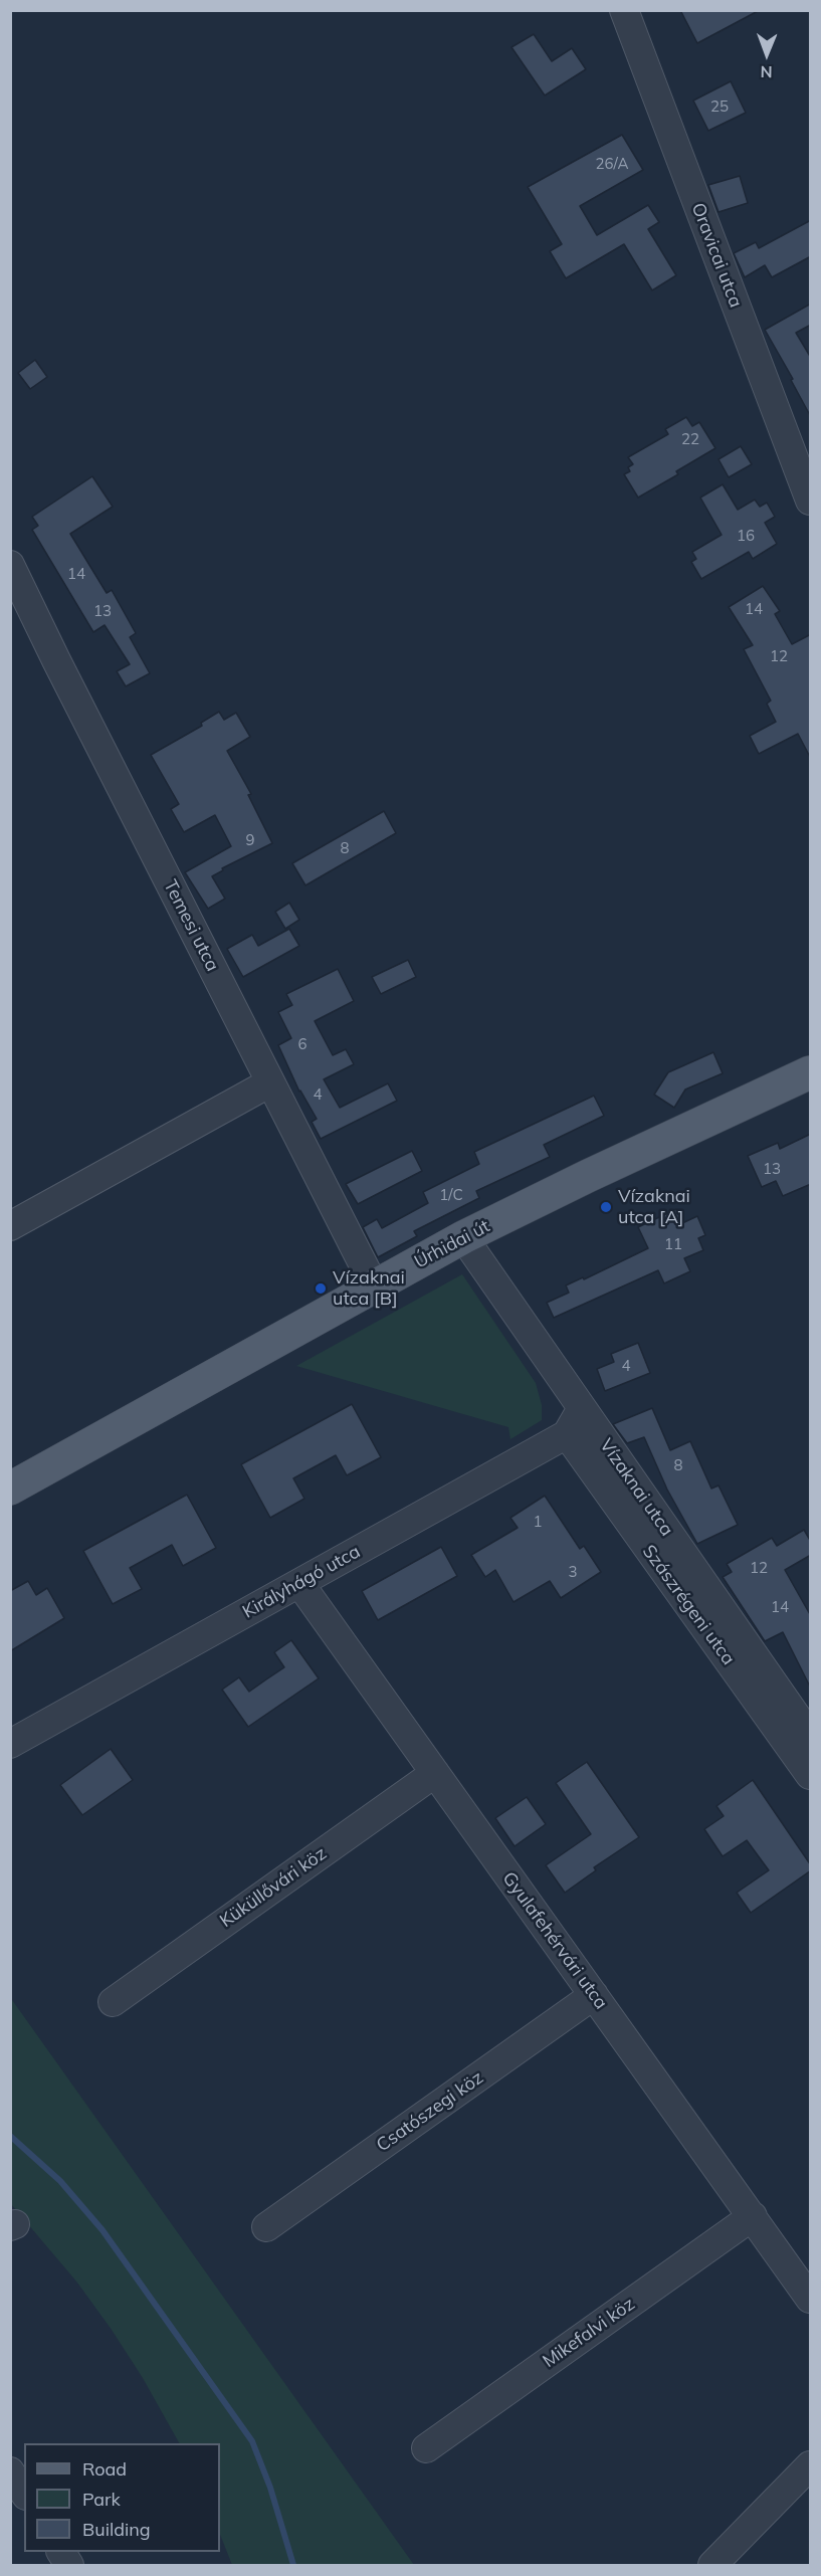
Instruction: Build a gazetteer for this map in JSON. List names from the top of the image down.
{
  "streets": {
    "main road": ["Úrhidai út"],
    "street": [
      "Oravicai utca",
      "Temesi utca",
      "Vízaknai utca",
      "Királyhágó utca",
      "Szászrégeni utca",
      "Küküllővári köz",
      "Gyulafehérvári utca",
      "Csatószegi köz",
      "Mikefalvi köz"
    ]
  },
  "crossings": [
    ["Temesi utca", "Úrhidai út"],
    ["Úrhidai út", "Vízaknai utca"],
    ["Vízaknai utca", "Királyhágó utca"],
    ["Királyhágó utca", "Szászrégeni utca"],
    ["Királyhágó utca", "Gyulafehérvári utca"],
    ["Küküllővári köz", "Gyulafehérvári utca"],
    ["Gyulafehérvári utca", "Csatószegi köz"],
    ["Gyulafehérvári utca", "Mikefalvi köz"]
  ],
  "places": ["Vízaknai utca [A]", "Vízaknai utca [B]"],
  "house_numbers": [
    "25",
    "26/A",
    "22",
    "16",
    "14",
    "14",
    "13",
    "12",
    "9",
    "8",
    "6",
    "4",
    "13",
    "1/C",
    "11",
    "4",
    "8",
    "1",
    "12",
    "3",
    "14"
  ],
  "legend": ["Road", "Park", "Building"],
  "north": "bottom"
}
